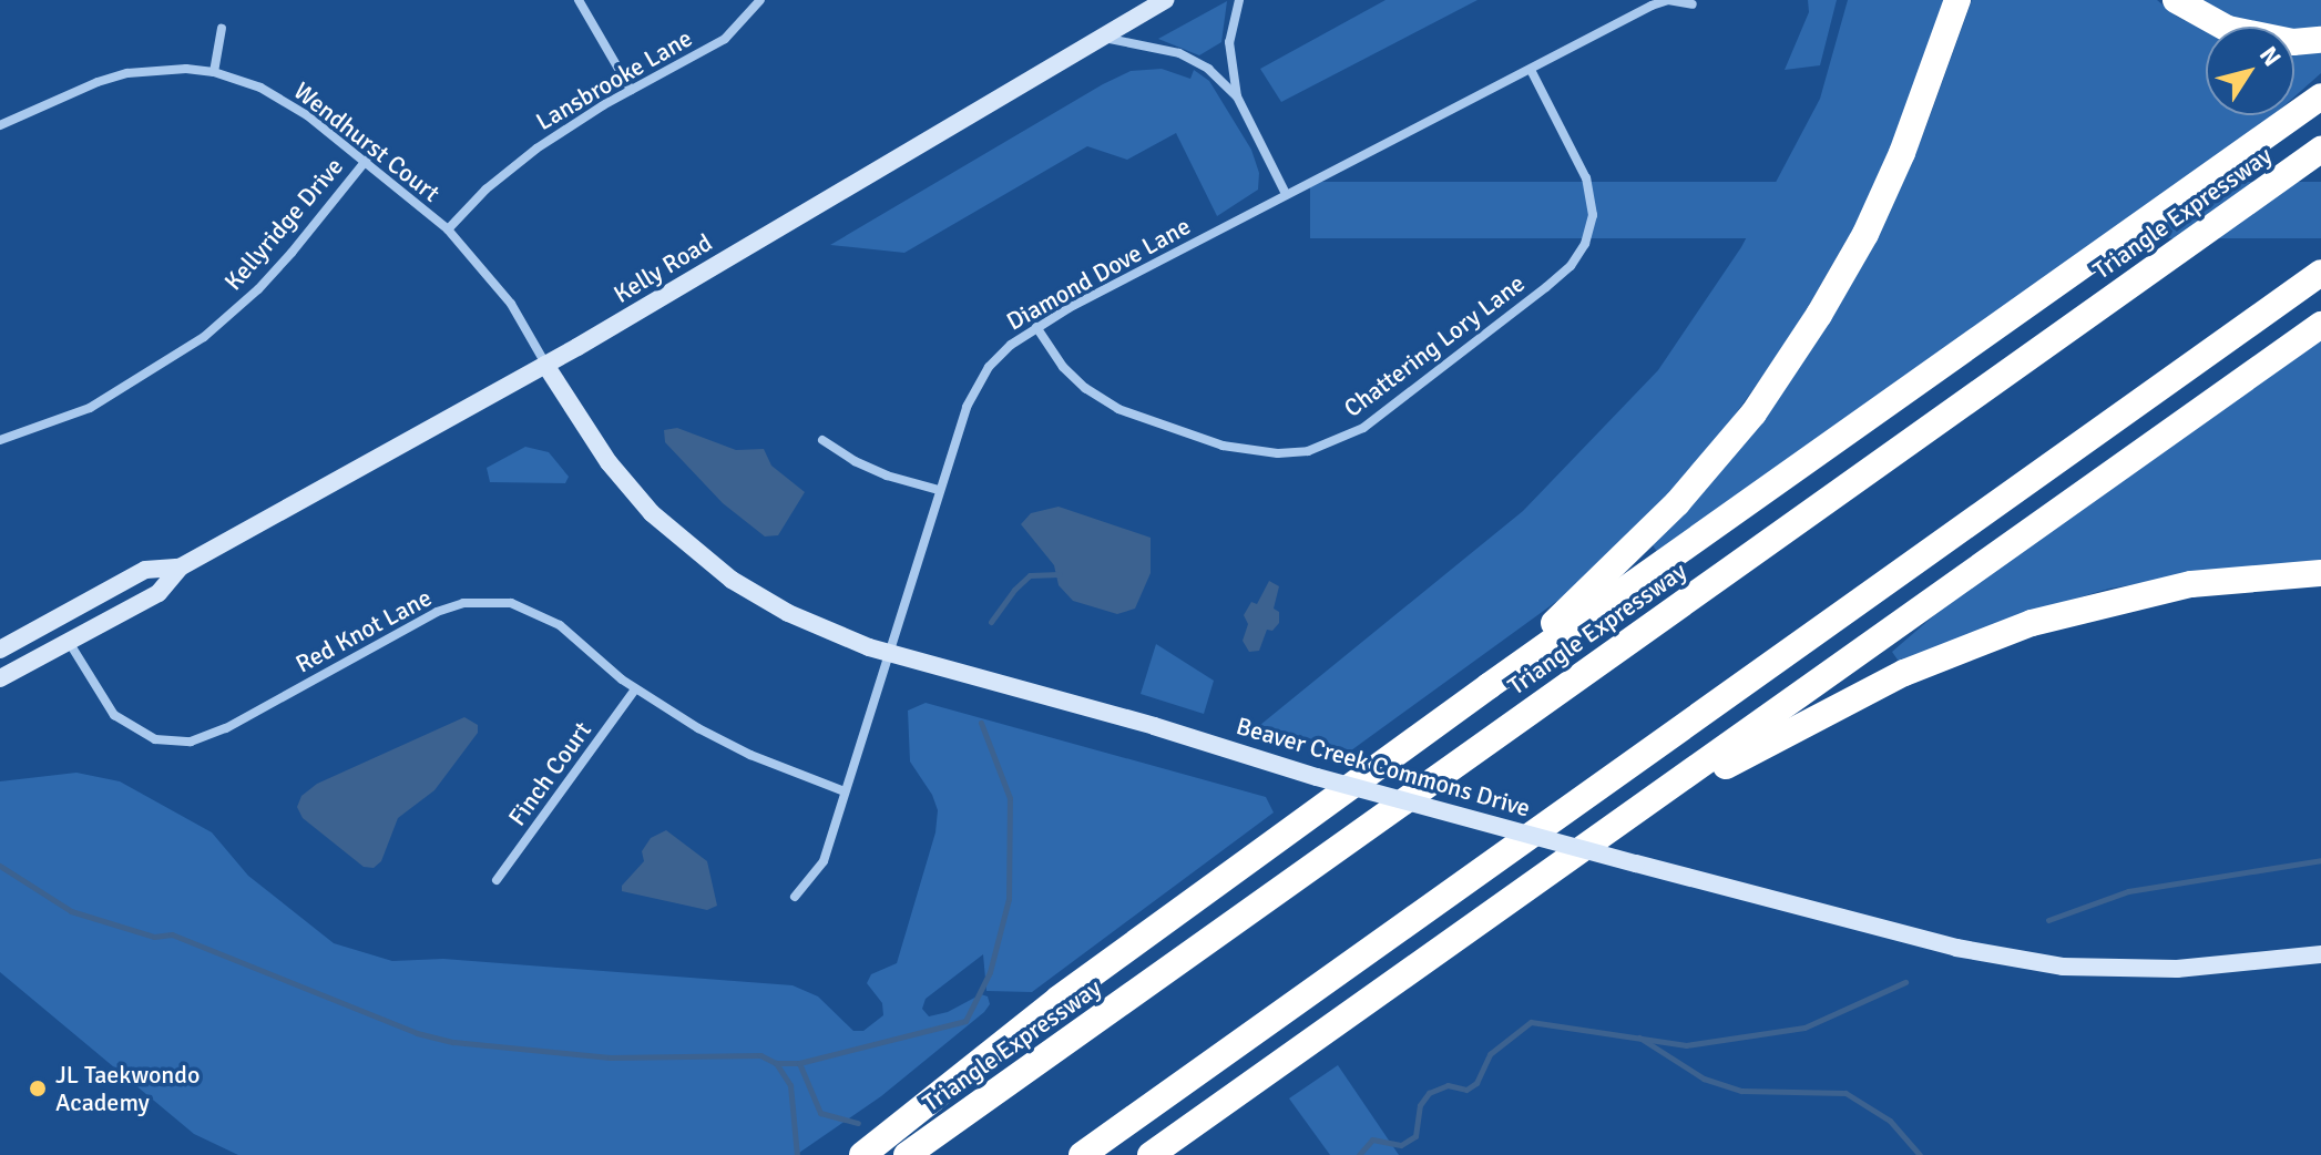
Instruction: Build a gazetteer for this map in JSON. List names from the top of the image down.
{
  "streets": {
    "highway": ["Triangle Expressway"],
    "street": [
      "Lansbrooke Lane",
      "Wendhurst Court",
      "Kellyridge Drive",
      "Kelly Road",
      "Diamond Dove Lane",
      "Chattering Lory Lane",
      "Red Knot Lane",
      "Beaver Creek Commons Drive",
      "Finch Court"
    ]
  },
  "crossings": [
    ["Lansbrooke Lane", "Wendhurst Court"],
    ["Wendhurst Court", "Kellyridge Drive"],
    ["Wendhurst Court", "Kelly Road"],
    ["Wendhurst Court", "Beaver Creek Commons Drive"],
    ["Kelly Road", "Red Knot Lane"],
    ["Kelly Road", "Beaver Creek Commons Drive"],
    ["Diamond Dove Lane", "Chattering Lory Lane"],
    ["Diamond Dove Lane", "Red Knot Lane"],
    ["Diamond Dove Lane", "Beaver Creek Commons Drive"],
    ["Red Knot Lane", "Finch Court"]
  ],
  "places": ["JL Taekwondo Academy"],
  "north": "top right"
}
